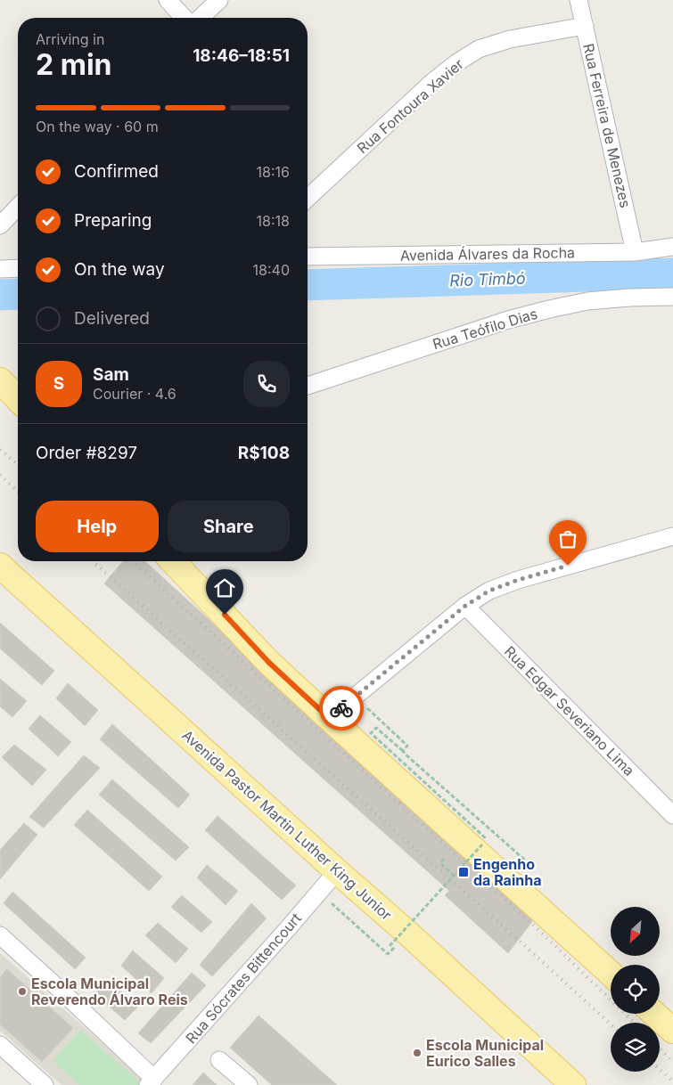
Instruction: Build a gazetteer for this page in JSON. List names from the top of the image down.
{
  "streets": {
    "main road": ["Avenida Pastor Martin Luther King Junior"],
    "street": [
      "Rua Fontoura Xavier",
      "Rua Ferreira de Menezes",
      "Avenida Álvares da Rocha",
      "Rua Teófilo Dias",
      "Rua Edgar Severiano Lima",
      "Rua Sócrates Bittencourt"
    ]
  },
  "crossings": [
    ["Rua Fontoura Xavier", "Rua Ferreira de Menezes"],
    ["Rua Ferreira de Menezes", "Avenida Álvares da Rocha"],
    ["Avenida Pastor Martin Luther King Junior", "Rua Sócrates Bittencourt"]
  ],
  "water": ["Rio Timbó"],
  "places": {
    "transit": ["Engenho da Rainha"],
    "other": ["Escola Municipal Reverendo Álvaro Reis", "Escola Municipal Eurico Salles"]
  },
  "north": "bottom left",
  "page": {
    "heading": ["2 min", "Arriving in", "18:46–18:51"],
    "panel": [
      "Sam",
      "Courier · 4.6",
      "Order #8297",
      "R$108"
    ],
    "bar": "On the way · 60 m",
    "list": [
      ["Confirmed", "18:16"],
      ["Preparing", "18:18"],
      ["On the way", "18:40"],
      "Delivered"
    ],
    "round": "S",
    "buttons": ["Help", "Share"]
  }
}
